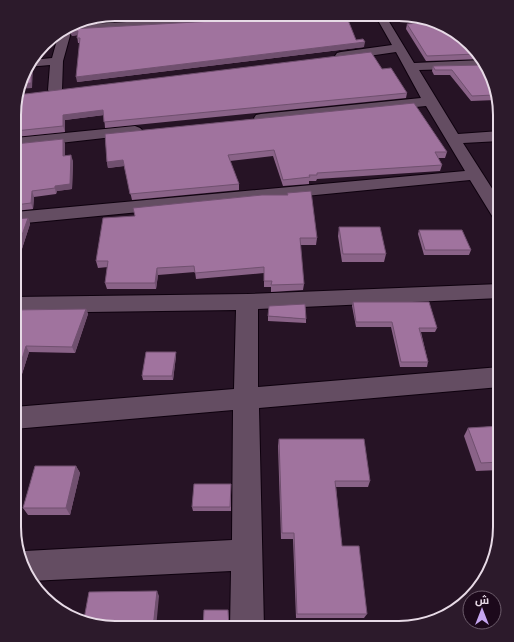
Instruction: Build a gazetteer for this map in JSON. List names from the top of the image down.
{
  "north": "top"
}
